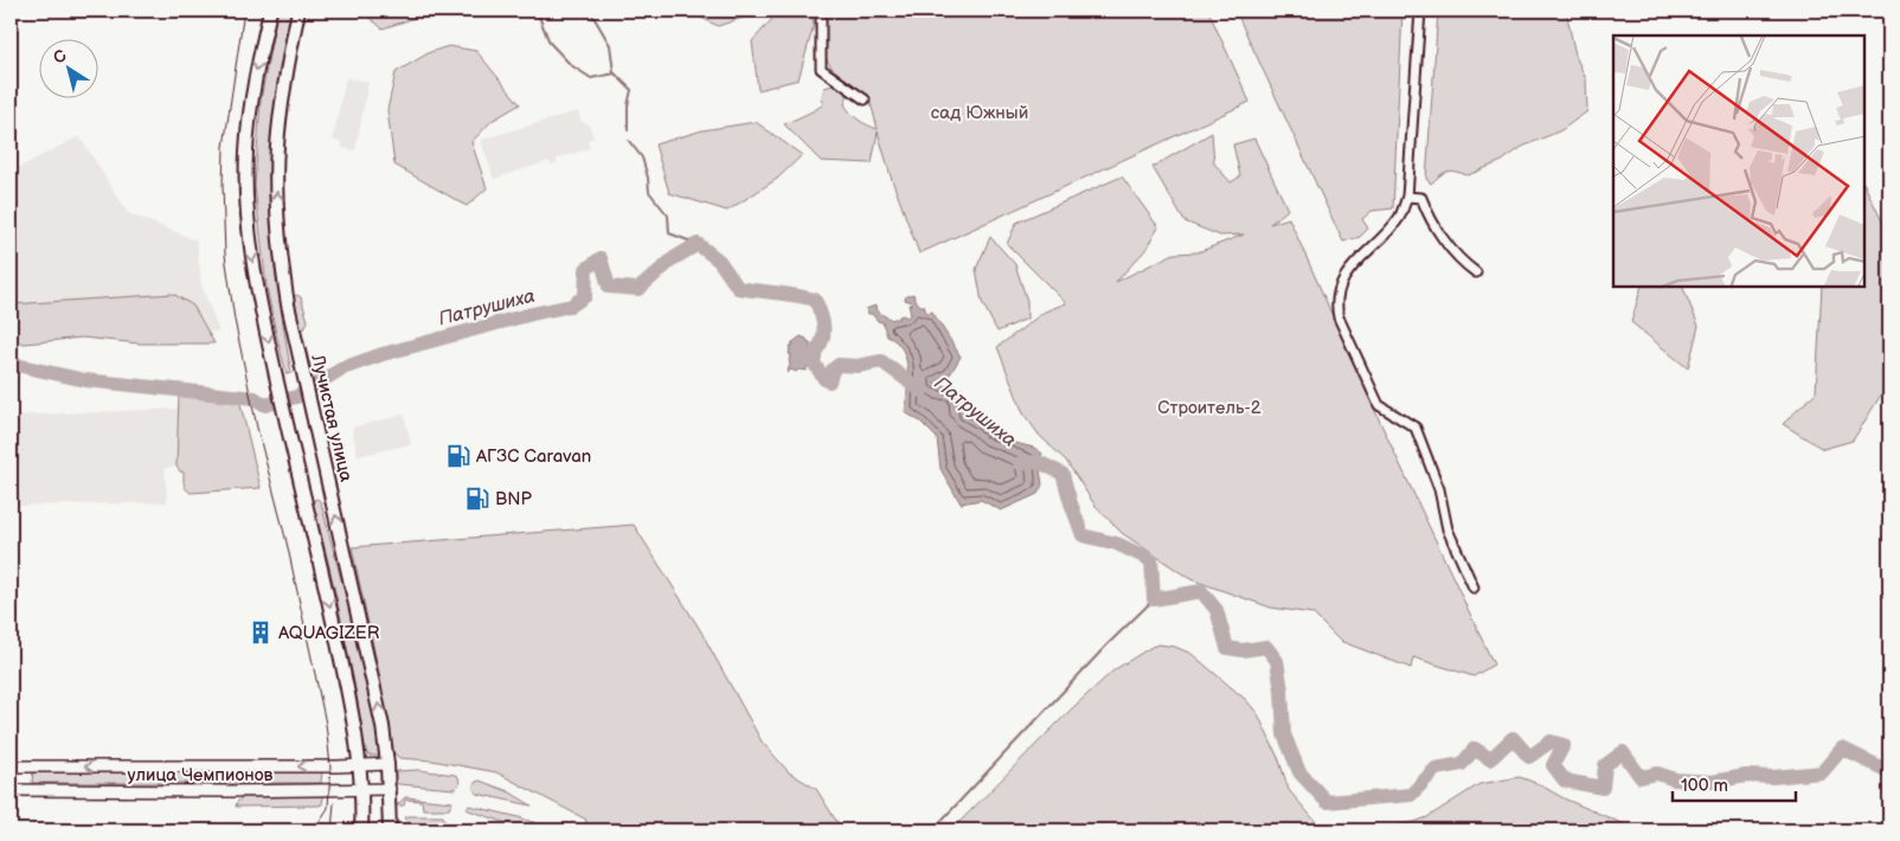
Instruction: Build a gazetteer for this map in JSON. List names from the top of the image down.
{
  "streets": {
    "main road": ["Лучистая улица"],
    "street": ["улица Чемпионов"]
  },
  "crossings": [
    ["Лучистая улица", "улица Чемпионов"]
  ],
  "water": ["Патрушиха"],
  "parks": ["сад Южный", "Строитель-2"],
  "places": {
    "fuel station": ["АГЗС Caravan", "BNP"],
    "building": ["AQUAGIZER"]
  },
  "scale_bar": "100 m",
  "north": "top left"
}
